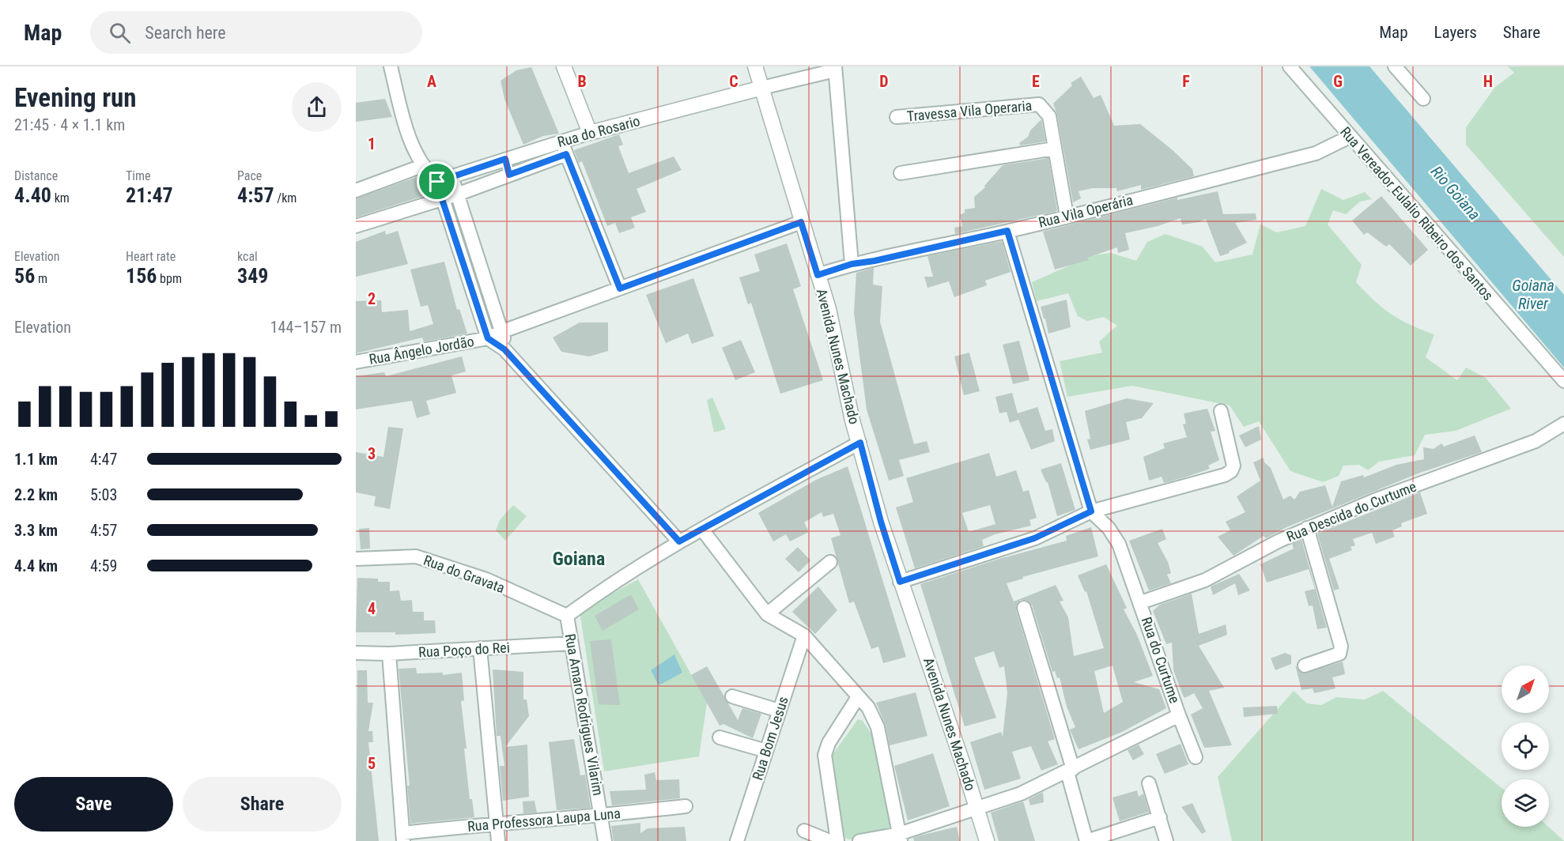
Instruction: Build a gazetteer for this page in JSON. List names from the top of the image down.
{
  "streets": {
    "street": [
      "Travessa Vila Operaria",
      "Rua do Rosario",
      "Rua Vila Operária",
      "Rua Vereador Eulalio Ribeiro dos Santos",
      "Rua Ângelo Jordão",
      "Avenida Nunes Machado",
      "Rua Descida do Curtume",
      "Rua do Gravata",
      "Rua Poço do Rei",
      "Rua do Curtume",
      "Rua Amaro Rodrigues Vilarim",
      "Rua Bom Jesus",
      "Rua Professora Laupa Luna"
    ]
  },
  "crossings": [
    ["Travessa Vila Operaria", "Rua Vila Operária"],
    ["Rua do Rosario", "Avenida Nunes Machado"],
    ["Rua Vila Operária", "Rua Vereador Eulalio Ribeiro dos Santos"],
    ["Rua Vila Operária", "Avenida Nunes Machado"],
    ["Rua Ângelo Jordão", "Avenida Nunes Machado"],
    ["Avenida Nunes Machado", "Rua do Curtume"],
    ["Rua Descida do Curtume", "Rua do Curtume"],
    ["Rua do Gravata", "Rua Amaro Rodrigues Vilarim"],
    ["Rua Poço do Rei", "Rua Amaro Rodrigues Vilarim"],
    ["Rua Amaro Rodrigues Vilarim", "Rua Professora Laupa Luna"]
  ],
  "districts": ["Goiana"],
  "water": ["Rio Goiana", "Goiana River"],
  "north": "top right",
  "page": {
    "header": "Map",
    "search": "Search here",
    "nav": ["Map", "Layers", "Share"],
    "heading": ["Evening run", "21:45 · 4 × 1.1 km"],
    "stats": [
      ["Distance", "4.40 km"],
      ["Time", "21:47"],
      ["Pace", "4:57 /km"],
      ["Elevation", "56 m"],
      ["Heart rate", "156 bpm"],
      ["kcal", "349"]
    ],
    "chart": ["Elevation", "144–157 m"],
    "list": [
      {
        "name": "1.1 km",
        "note": "4:47"
      },
      {
        "name": "2.2 km",
        "note": "5:03"
      },
      {
        "name": "3.3 km",
        "note": "4:57"
      },
      {
        "name": "4.4 km",
        "note": "4:59"
      }
    ],
    "buttons": ["Save", "Share"]
  },
  "grid": {
    "columns": [
      "A",
      "B",
      "C",
      "D",
      "E",
      "F",
      "G",
      "H"
    ],
    "rows": [
      "1",
      "2",
      "3",
      "4",
      "5"
    ]
  }
}
